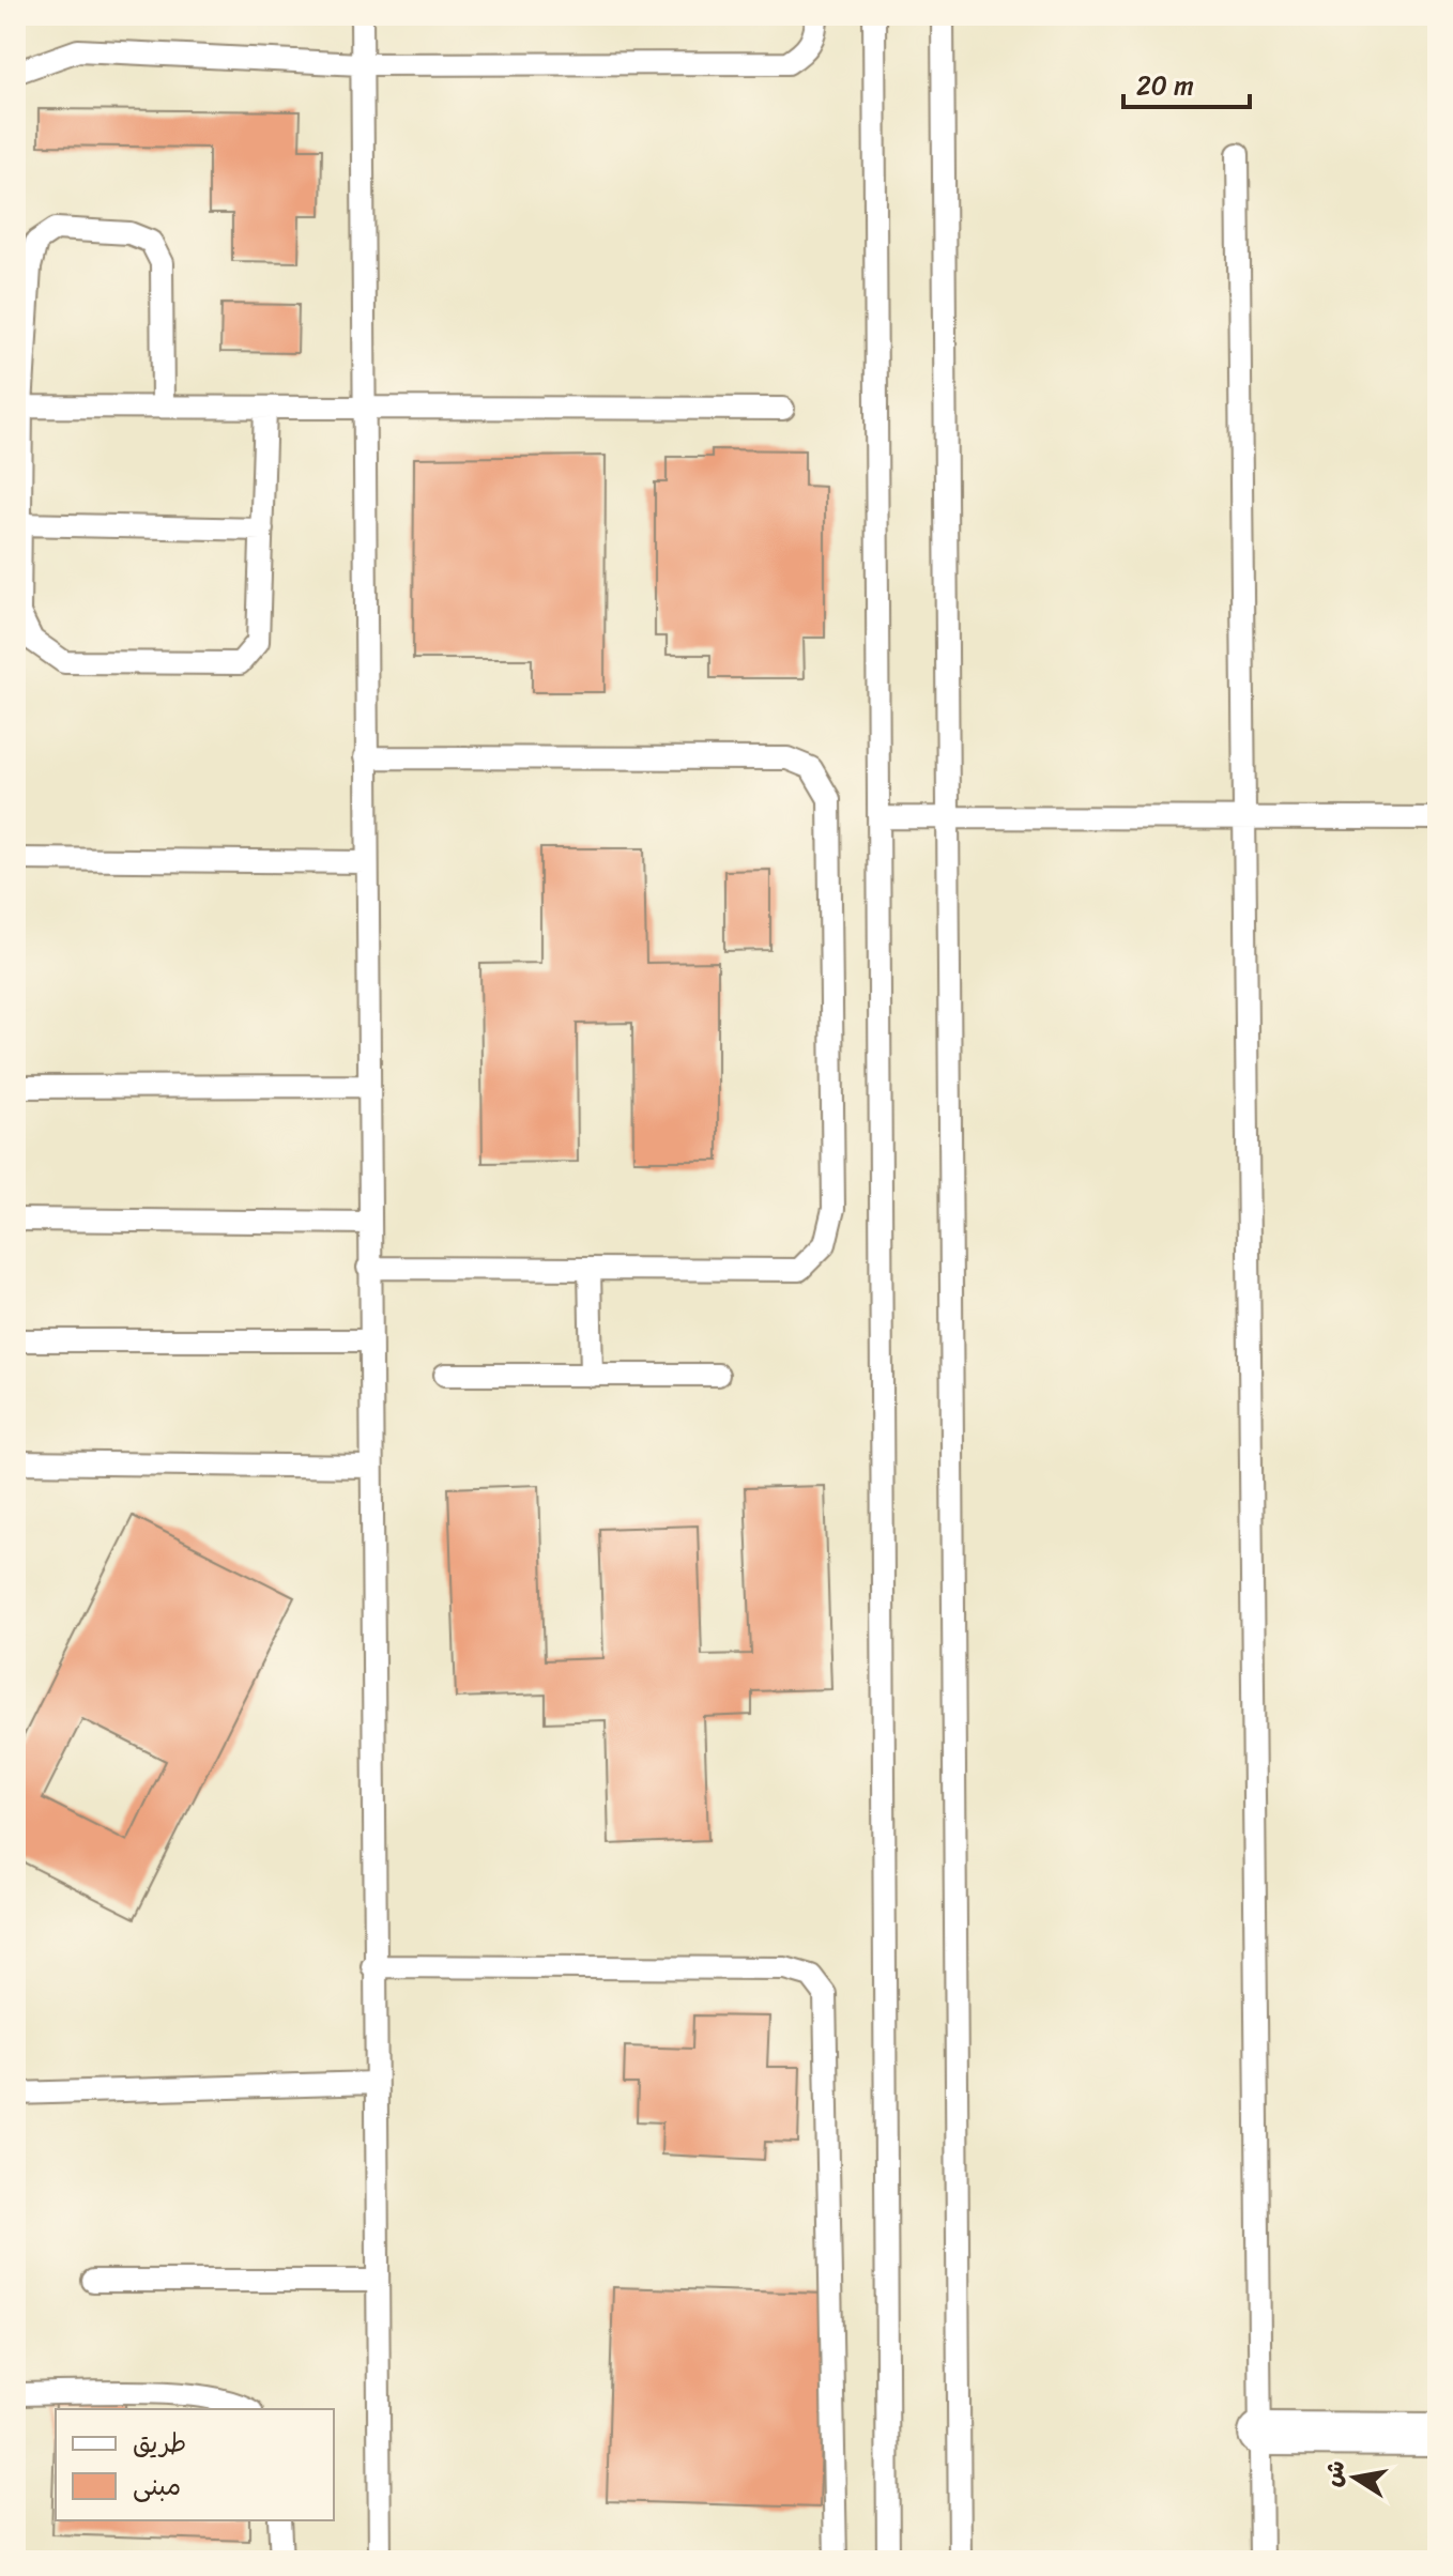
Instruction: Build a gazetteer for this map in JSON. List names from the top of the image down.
{
  "legend": ["طريق", "مبنى"],
  "scale_bar": "20 m",
  "north": "left"
}
